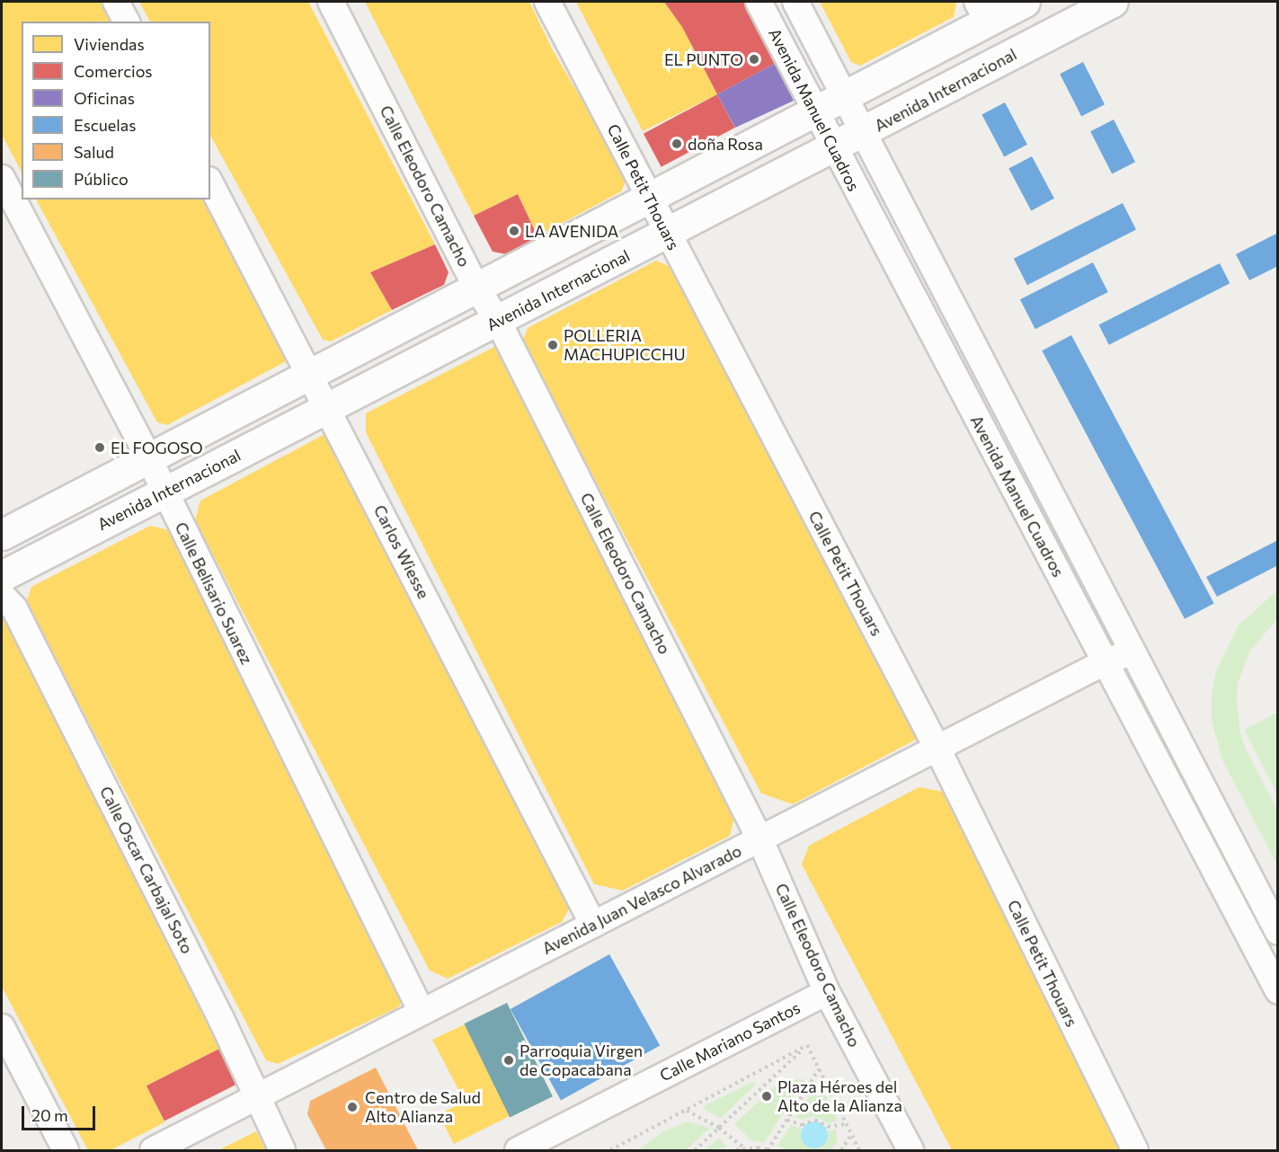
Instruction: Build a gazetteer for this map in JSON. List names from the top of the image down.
{
  "streets": {
    "main road": ["Avenida Internacional"],
    "street": [
      "Avenida Manuel Cuadros",
      "Calle Eleodoro Camacho",
      "Calle Petit Thouars",
      "Carlos Wiesse",
      "Calle Belisario Suarez",
      "Calle Oscar Carbajal Soto",
      "Avenida Juan Velasco Alvarado",
      "Calle Mariano Santos"
    ]
  },
  "crossings": [
    ["Avenida Internacional", "Avenida Manuel Cuadros"],
    ["Avenida Internacional", "Calle Eleodoro Camacho"],
    ["Avenida Internacional", "Calle Petit Thouars"],
    ["Avenida Internacional", "Carlos Wiesse"],
    ["Avenida Internacional", "Calle Belisario Suarez"],
    ["Avenida Manuel Cuadros", "Avenida Juan Velasco Alvarado"],
    ["Calle Eleodoro Camacho", "Avenida Juan Velasco Alvarado"],
    ["Calle Eleodoro Camacho", "Calle Mariano Santos"],
    ["Calle Petit Thouars", "Avenida Juan Velasco Alvarado"],
    ["Carlos Wiesse", "Avenida Juan Velasco Alvarado"],
    ["Calle Belisario Suarez", "Avenida Juan Velasco Alvarado"],
    ["Calle Oscar Carbajal Soto", "Avenida Juan Velasco Alvarado"]
  ],
  "places": [
    "EL PUNTO",
    "doña Rosa",
    "LA AVENIDA",
    "POLLERIA MACHUPICCHU",
    "EL FOGOSO",
    "Parroquia Virgen de Copacabana",
    "Plaza Héroes del Alto de la Alianza",
    "Centro de Salud Alto Alianza"
  ],
  "legend": [
    "Viviendas",
    "Comercios",
    "Oficinas",
    "Escuelas",
    "Salud",
    "Público"
  ],
  "scale_bar": "20 m"
}
